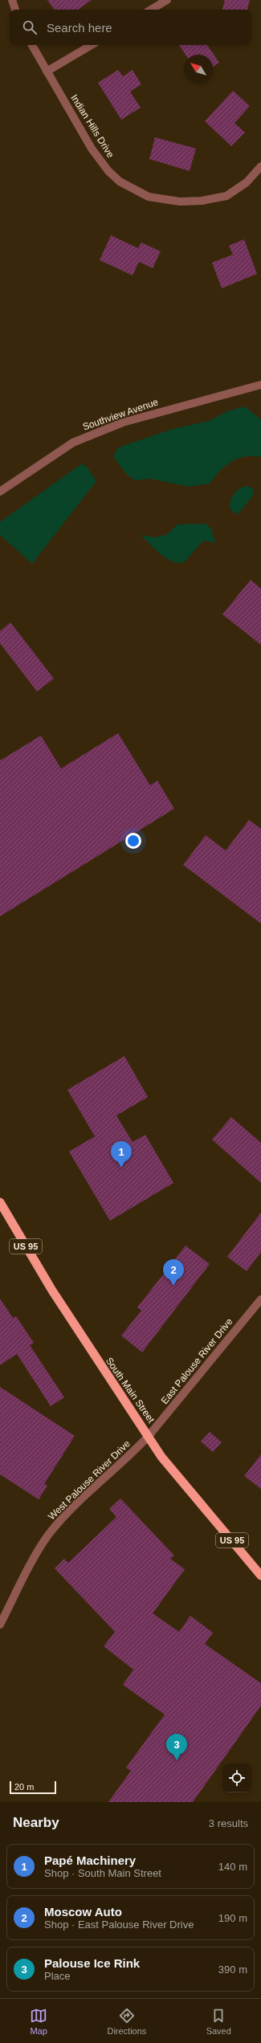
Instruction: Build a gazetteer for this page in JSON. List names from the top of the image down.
{
  "streets": {
    "highway": ["US 95", "South Main Street"],
    "street": [
      "Indian Hills Drive",
      "Southview Avenue",
      "East Palouse River Drive",
      "West Palouse River Drive"
    ]
  },
  "crossings": [
    ["East Palouse River Drive", "South Main Street"],
    ["East Palouse River Drive", "West Palouse River Drive"],
    ["South Main Street", "West Palouse River Drive"]
  ],
  "scale_bar": "20 m",
  "north": "top left",
  "page": {
    "search": "Search here",
    "pins": ["1", "2", "3"],
    "scale": "20 m",
    "heading": ["Nearby", "3 results"],
    "list": [
      {
        "mark": "1",
        "name": "Papé Machinery",
        "note": "Shop · South Main Street",
        "value": "140 m"
      },
      {
        "mark": "2",
        "name": "Moscow Auto",
        "note": "Shop · East Palouse River Drive",
        "value": "190 m"
      },
      {
        "mark": "3",
        "name": "Palouse Ice Rink",
        "note": "Place",
        "value": "390 m"
      }
    ],
    "nav": ["Map", "Directions", "Saved"]
  }
}
